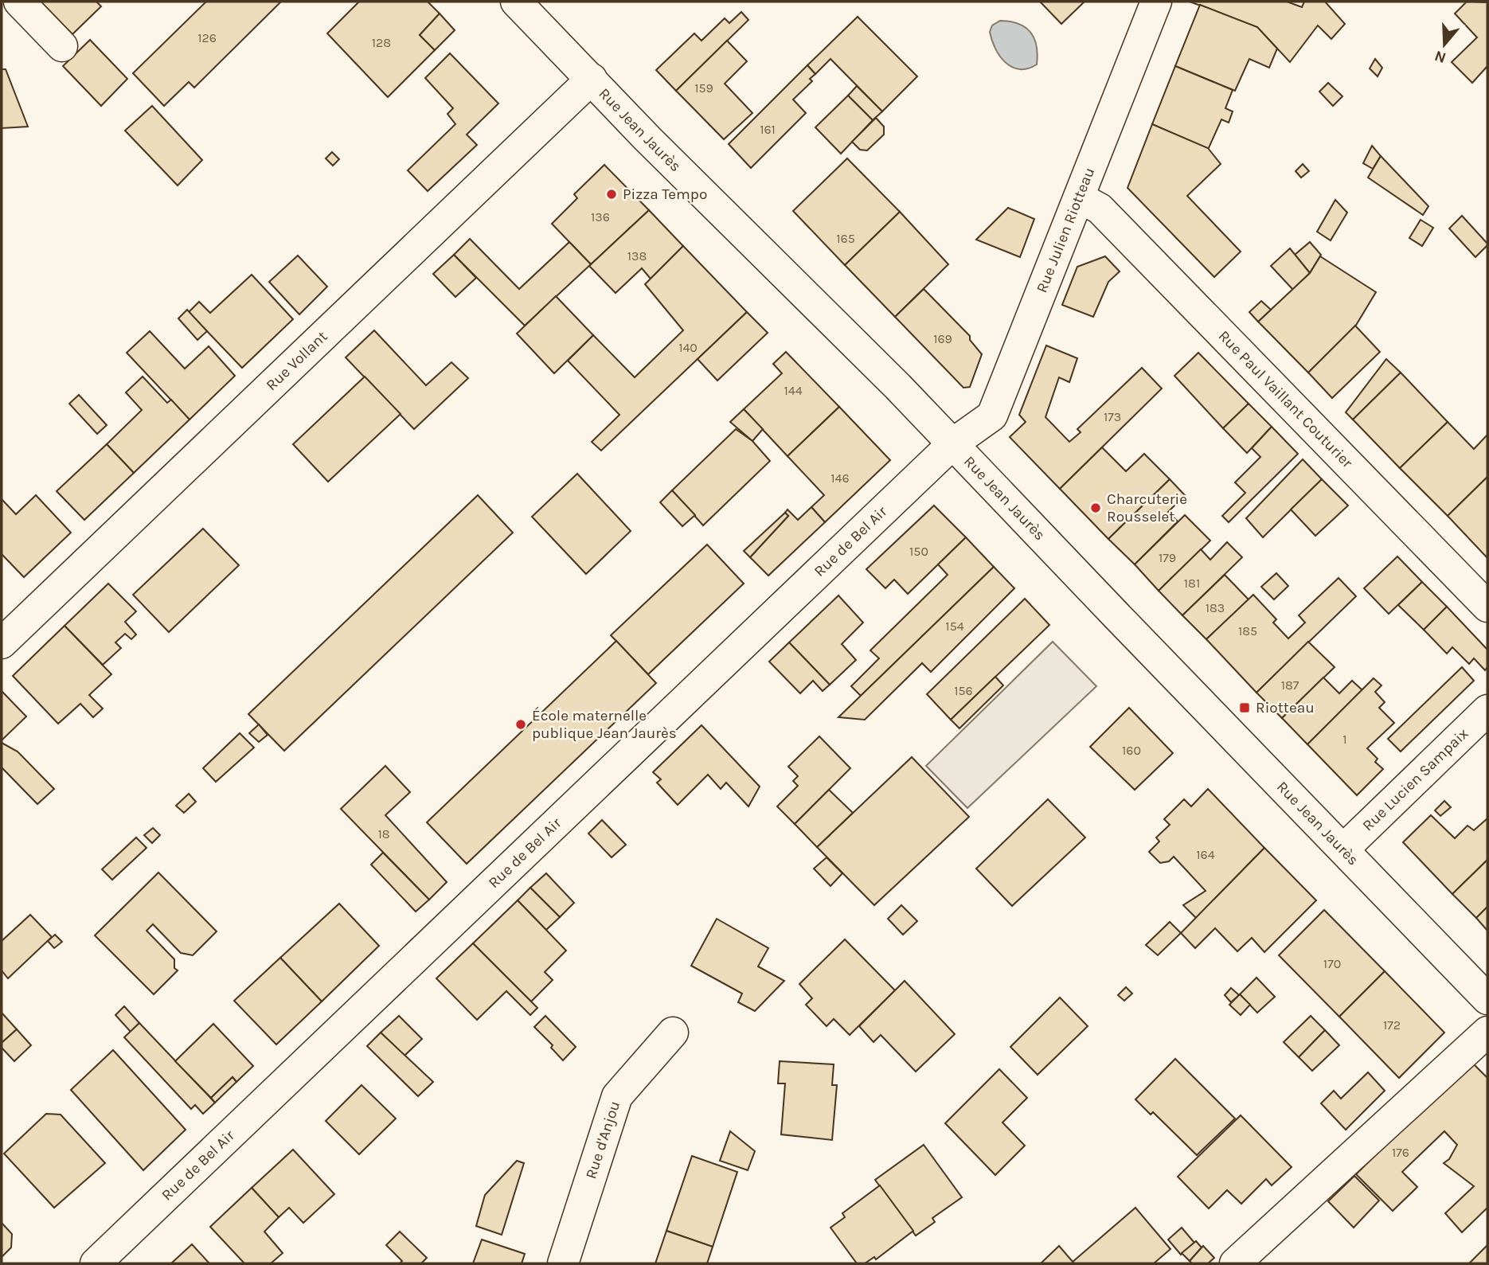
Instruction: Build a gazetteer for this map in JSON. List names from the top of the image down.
{
  "streets": {
    "street": [
      "Rue Jean Jaurès",
      "Rue Julien Riotteau",
      "Rue Vollant",
      "Rue Paul Vaillant Couturier",
      "Rue de Bel Air",
      "Rue Lucien Sampaix",
      "Rue d'Anjou"
    ]
  },
  "crossings": [
    ["Rue Jean Jaurès", "Rue Julien Riotteau"],
    ["Rue Jean Jaurès", "Rue Vollant"],
    ["Rue Jean Jaurès", "Rue de Bel Air"],
    ["Rue Jean Jaurès", "Rue Lucien Sampaix"],
    ["Rue Julien Riotteau", "Rue Paul Vaillant Couturier"],
    ["Rue Julien Riotteau", "Rue de Bel Air"]
  ],
  "places": {
    "other": ["Pizza Tempo", "Charcuterie Rousselet", "École maternelle publique Jean Jaurès"],
    "transit": ["Riotteau"]
  },
  "house_numbers": [
    "126",
    "128",
    "159",
    "161",
    "136",
    "165",
    "138",
    "169",
    "140",
    "144",
    "173",
    "146",
    "150",
    "179",
    "181",
    "183",
    "154",
    "185",
    "187",
    "156",
    "1",
    "160",
    "18",
    "164",
    "170",
    "172",
    "176"
  ],
  "north": "bottom"
}
